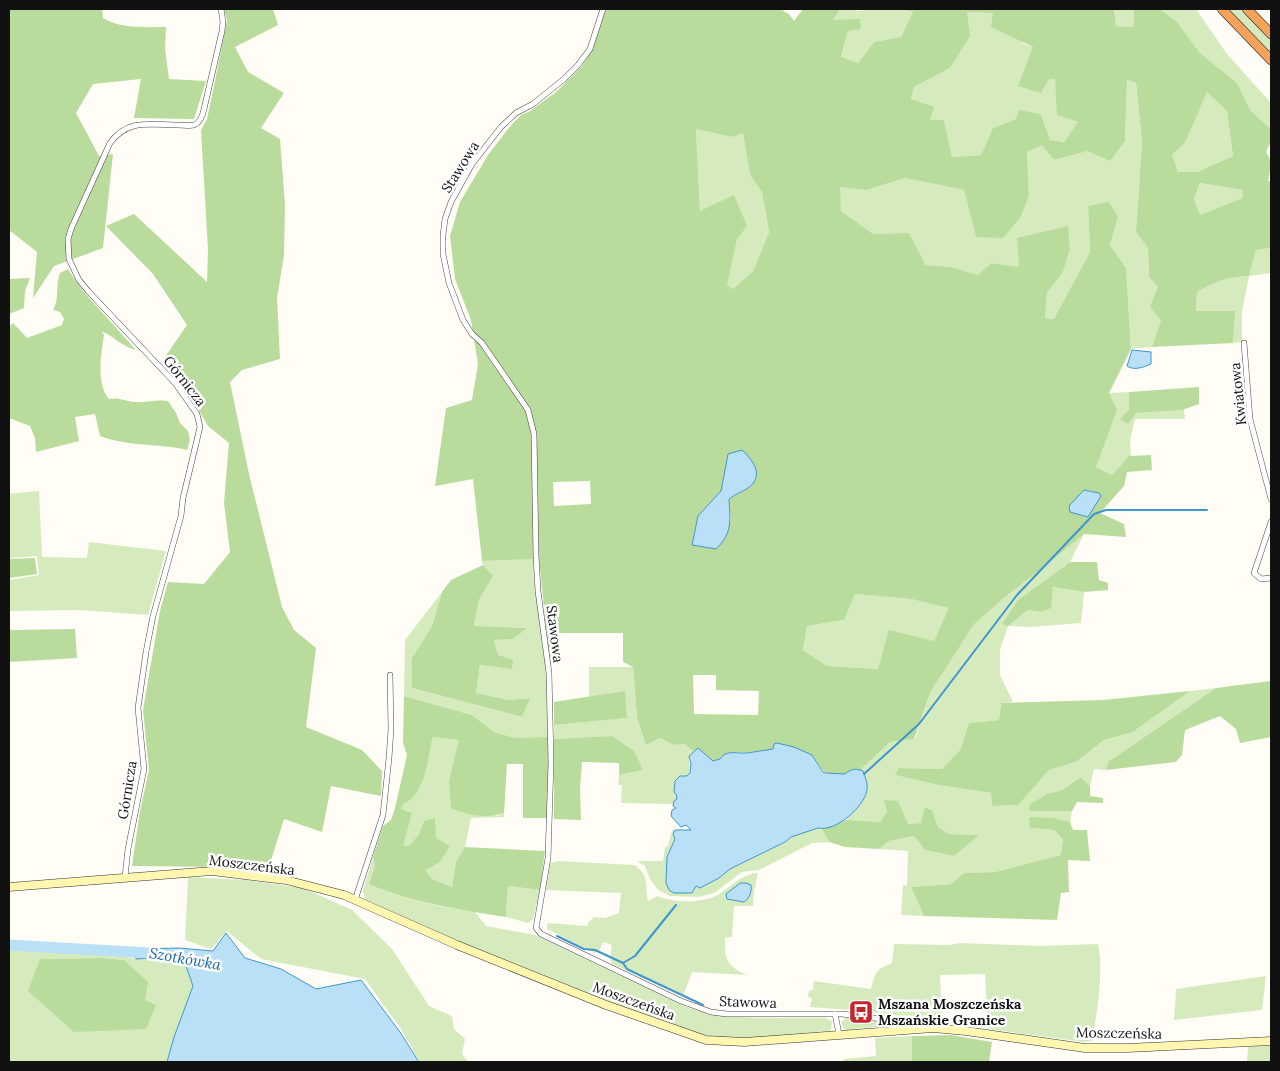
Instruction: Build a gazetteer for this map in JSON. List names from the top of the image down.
{
  "streets": {
    "street": [
      "Stawowa",
      "Górnicza",
      "Kwiatowa",
      "Moszczeńska"
    ]
  },
  "crossings": [
    ["Stawowa", "Moszczeńska"],
    ["Górnicza", "Moszczeńska"]
  ],
  "water": ["Szotkówka"],
  "places": {
    "bus stop": ["Mszana Moszczeńska Mszańskie Granice"]
  }
}
